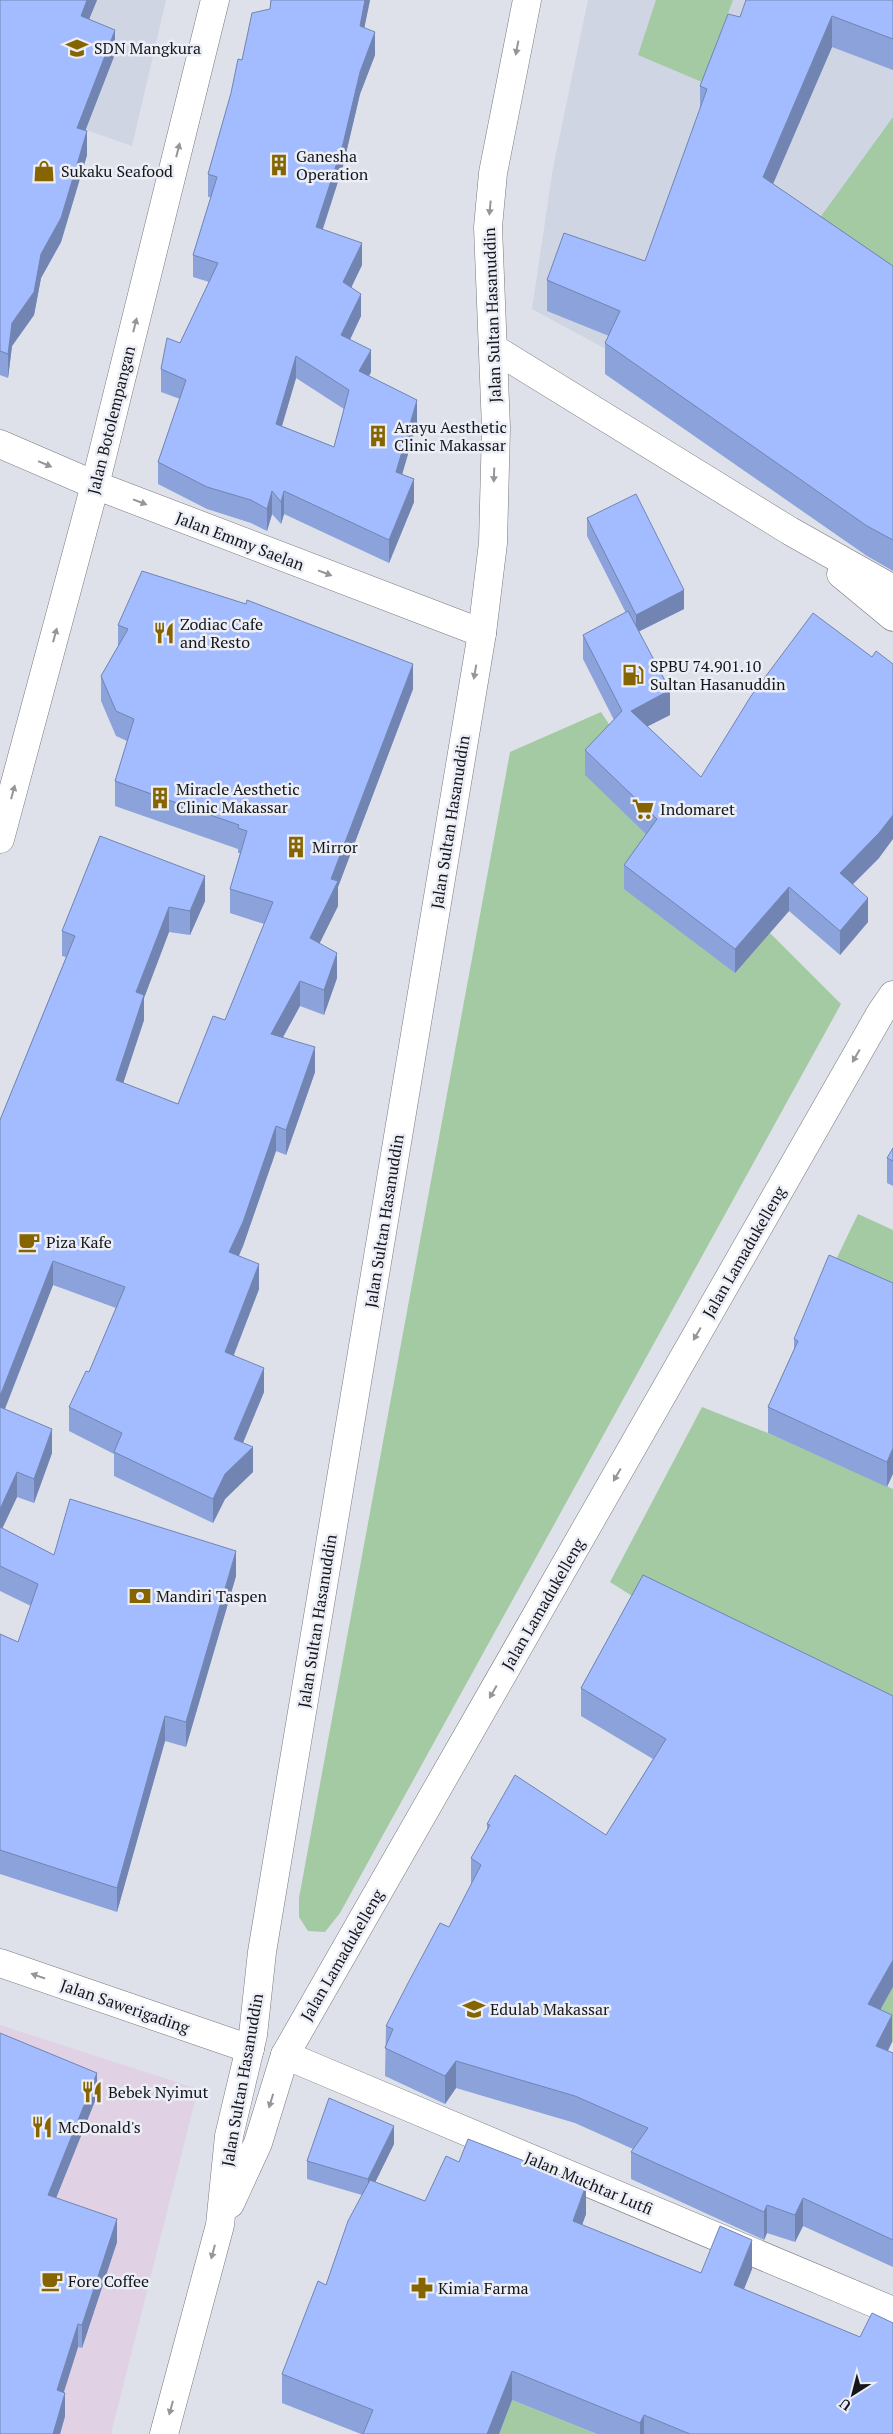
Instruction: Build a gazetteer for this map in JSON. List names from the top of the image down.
{
  "streets": {
    "street": [
      "Jalan Sultan Hasanuddin",
      "Jalan Botolempangan",
      "Jalan Emmy Saelan",
      "Jalan Lamadukelleng",
      "Jalan Sawerigading",
      "Jalan Muchtar Lutfi"
    ]
  },
  "crossings": [
    ["Jalan Sultan Hasanuddin", "Jalan Emmy Saelan"],
    ["Jalan Sultan Hasanuddin", "Jalan Lamadukelleng"],
    ["Jalan Sultan Hasanuddin", "Jalan Sawerigading"],
    ["Jalan Botolempangan", "Jalan Emmy Saelan"],
    ["Jalan Lamadukelleng", "Jalan Muchtar Lutfi"]
  ],
  "one_way": [
    "Jalan Sultan Hasanuddin",
    "Jalan Botolempangan",
    "Jalan Emmy Saelan",
    "Jalan Lamadukelleng",
    "Jalan Sawerigading"
  ],
  "places": {
    "school or university": ["SDN Mangkura", "Edulab Makassar"],
    "building": [
      "Ganesha Operation",
      "Arayu Aesthetic Clinic Makassar",
      "Miracle Aesthetic Clinic Makassar",
      "Mirror"
    ],
    "shop": ["Sukaku Seafood"],
    "restaurant": ["Zodiac Cafe and Resto", "Bebek Nyimut", "McDonald's"],
    "fuel station": ["SPBU 74.901.10 Sultan Hasanuddin"],
    "supermarket": ["Indomaret"],
    "cafe": ["Piza Kafe", "Fore Coffee"],
    "bank": ["Mandiri Taspen"],
    "pharmacy": ["Kimia Farma"]
  },
  "north": "bottom left"
}
